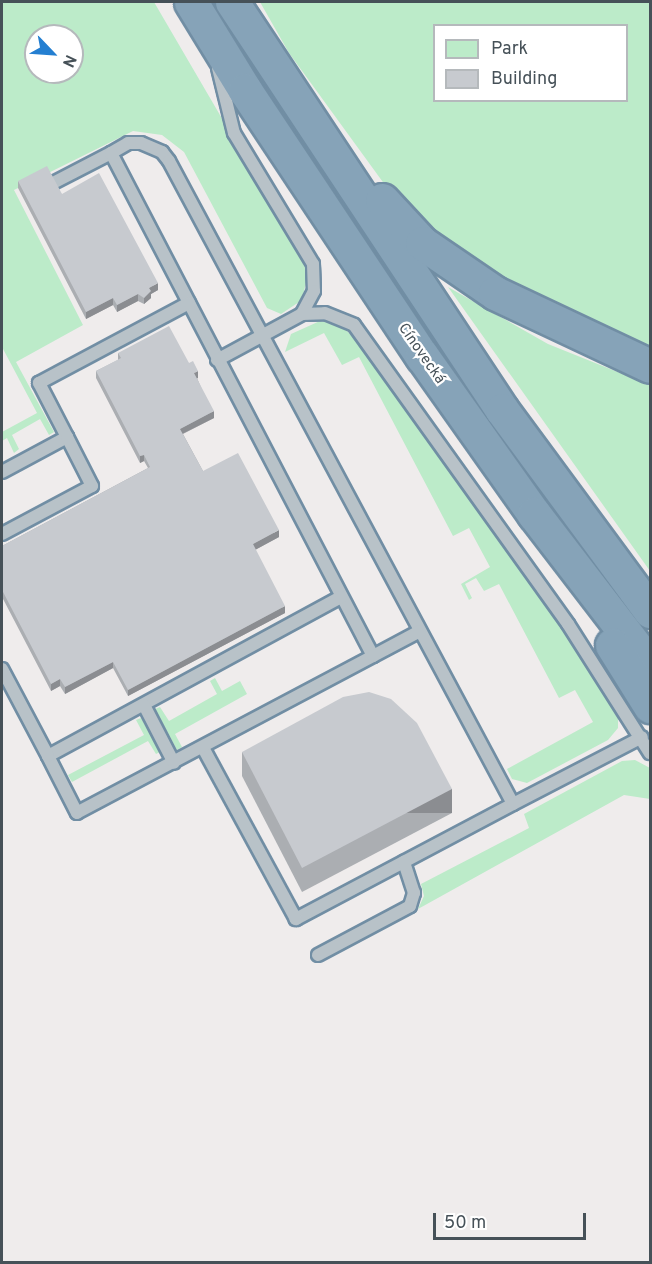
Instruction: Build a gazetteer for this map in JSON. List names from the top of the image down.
{
  "streets": {
    "highway": ["Cínovecká"]
  },
  "legend": ["Park", "Building"],
  "scale_bar": "50 m",
  "north": "bottom right"
}
